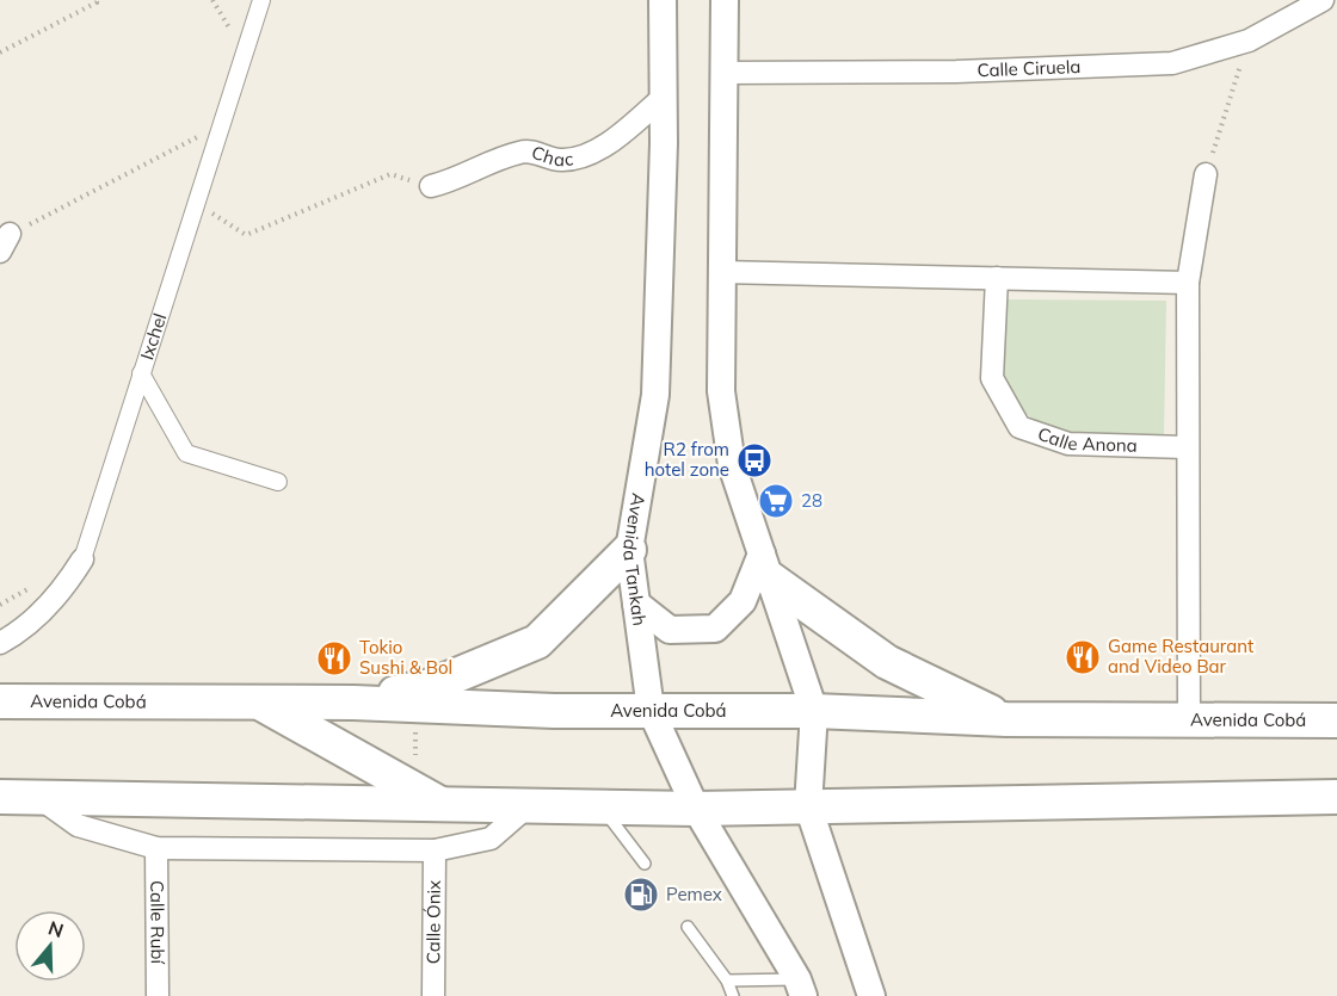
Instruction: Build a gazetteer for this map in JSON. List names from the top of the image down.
{
  "streets": {
    "main road": ["Avenida Cobá"],
    "street": [
      "Calle Ciruela",
      "Chac",
      "Ixchel",
      "Calle Anona",
      "Avenida Tankah",
      "Calle Rubí",
      "Calle Ónix"
    ]
  },
  "crossings": [
    ["Chac", "Avenida Tankah"],
    ["Avenida Tankah", "Avenida Cobá"]
  ],
  "places": {
    "bus stop": ["R2 from hotel zone"],
    "supermarket": ["28"],
    "restaurant": ["Game Restaurant and Video Bar", "Tokio Sushi & Bol"],
    "fuel station": ["Pemex"]
  },
  "north": "top"
}
